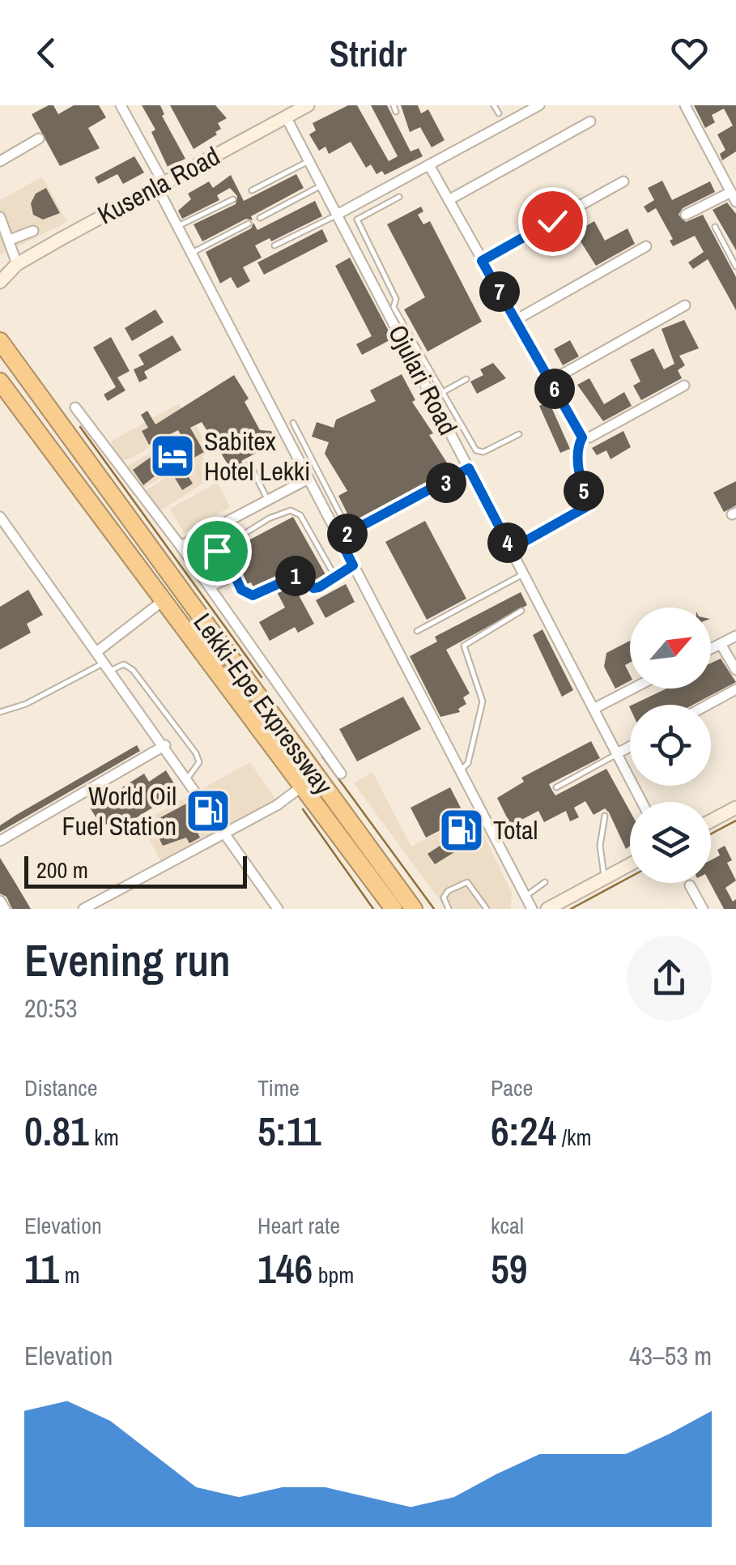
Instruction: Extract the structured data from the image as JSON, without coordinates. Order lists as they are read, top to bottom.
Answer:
{
  "streets": {
    "highway": ["Lekki-Epe Expressway"],
    "main road": ["Kusenla Road"],
    "street": ["Ojulari Road"]
  },
  "crossings": [
    ["Kusenla Road", "Ojulari Road"]
  ],
  "places": {
    "hotel": ["Sabitex Hotel Lekki"],
    "fuel station": ["World Oil Fuel Station", "Total"]
  },
  "scale_bar": "200 m",
  "north": "top right",
  "page": {
    "header": "Stridr",
    "pins": [
      "7",
      "6",
      "3",
      "5",
      "2",
      "4",
      "1"
    ],
    "scale": "200 m",
    "heading": ["Evening run", "20:53"],
    "stats": [
      ["Distance", "0.81 km"],
      ["Time", "5:11"],
      ["Pace", "6:24 /km"],
      ["Elevation", "11 m"],
      ["Heart rate", "146 bpm"],
      ["kcal", "59"]
    ],
    "chart": ["Elevation", "43–53 m"]
  }
}
